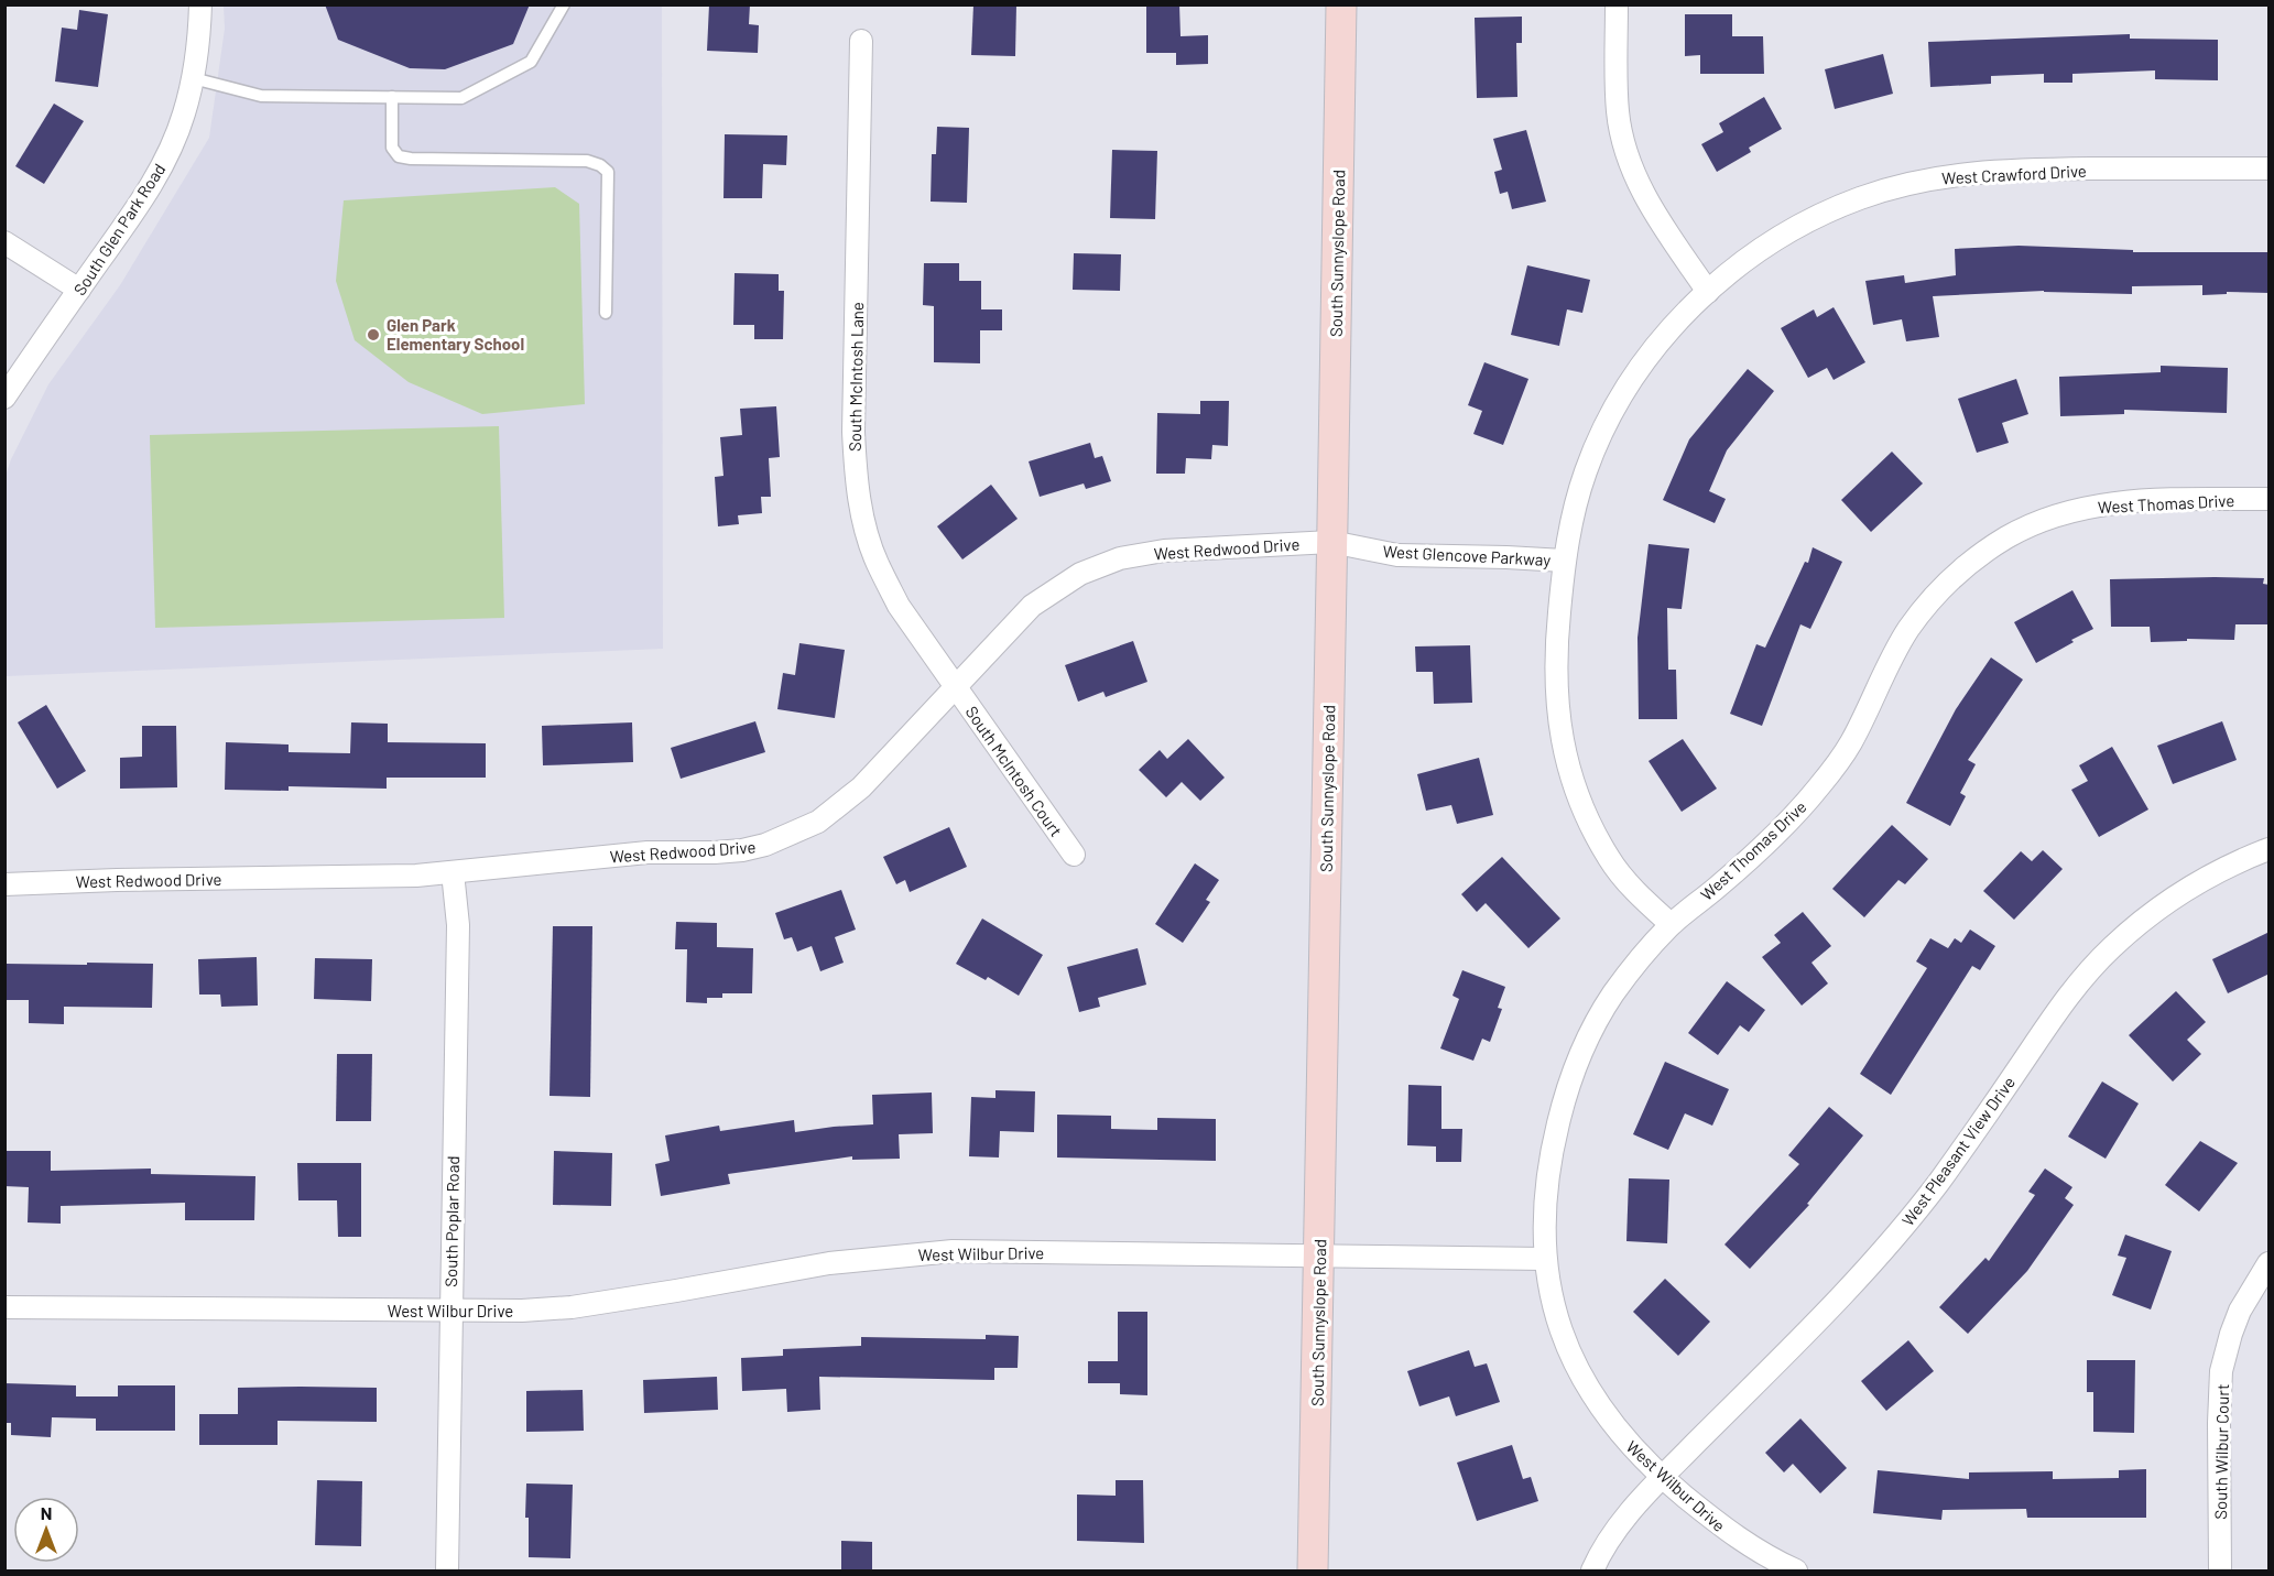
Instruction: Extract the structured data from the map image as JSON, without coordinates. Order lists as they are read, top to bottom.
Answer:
{
  "streets": {
    "street": [
      "West Crawford Drive",
      "South Glen Park Road",
      "South Sunnyslope Road",
      "South McIntosh Lane",
      "West Thomas Drive",
      "West Redwood Drive",
      "West Glencove Parkway",
      "South McIntosh Court",
      "West Pleasant View Drive",
      "South Poplar Road",
      "West Wilbur Drive",
      "South Wilbur Court"
    ]
  },
  "crossings": [
    ["West Crawford Drive", "West Thomas Drive"],
    ["West Crawford Drive", "West Glencove Parkway"],
    ["South Sunnyslope Road", "West Redwood Drive"],
    ["South Sunnyslope Road", "West Glencove Parkway"],
    ["South Sunnyslope Road", "West Wilbur Drive"],
    ["South McIntosh Lane", "West Redwood Drive"],
    ["South McIntosh Lane", "South McIntosh Court"],
    ["West Thomas Drive", "West Wilbur Drive"],
    ["West Redwood Drive", "West Glencove Parkway"],
    ["West Redwood Drive", "South McIntosh Court"],
    ["West Redwood Drive", "South Poplar Road"],
    ["West Pleasant View Drive", "West Wilbur Drive"],
    ["South Poplar Road", "West Wilbur Drive"]
  ],
  "places": ["Glen Park Elementary School"],
  "north": "top"
}
